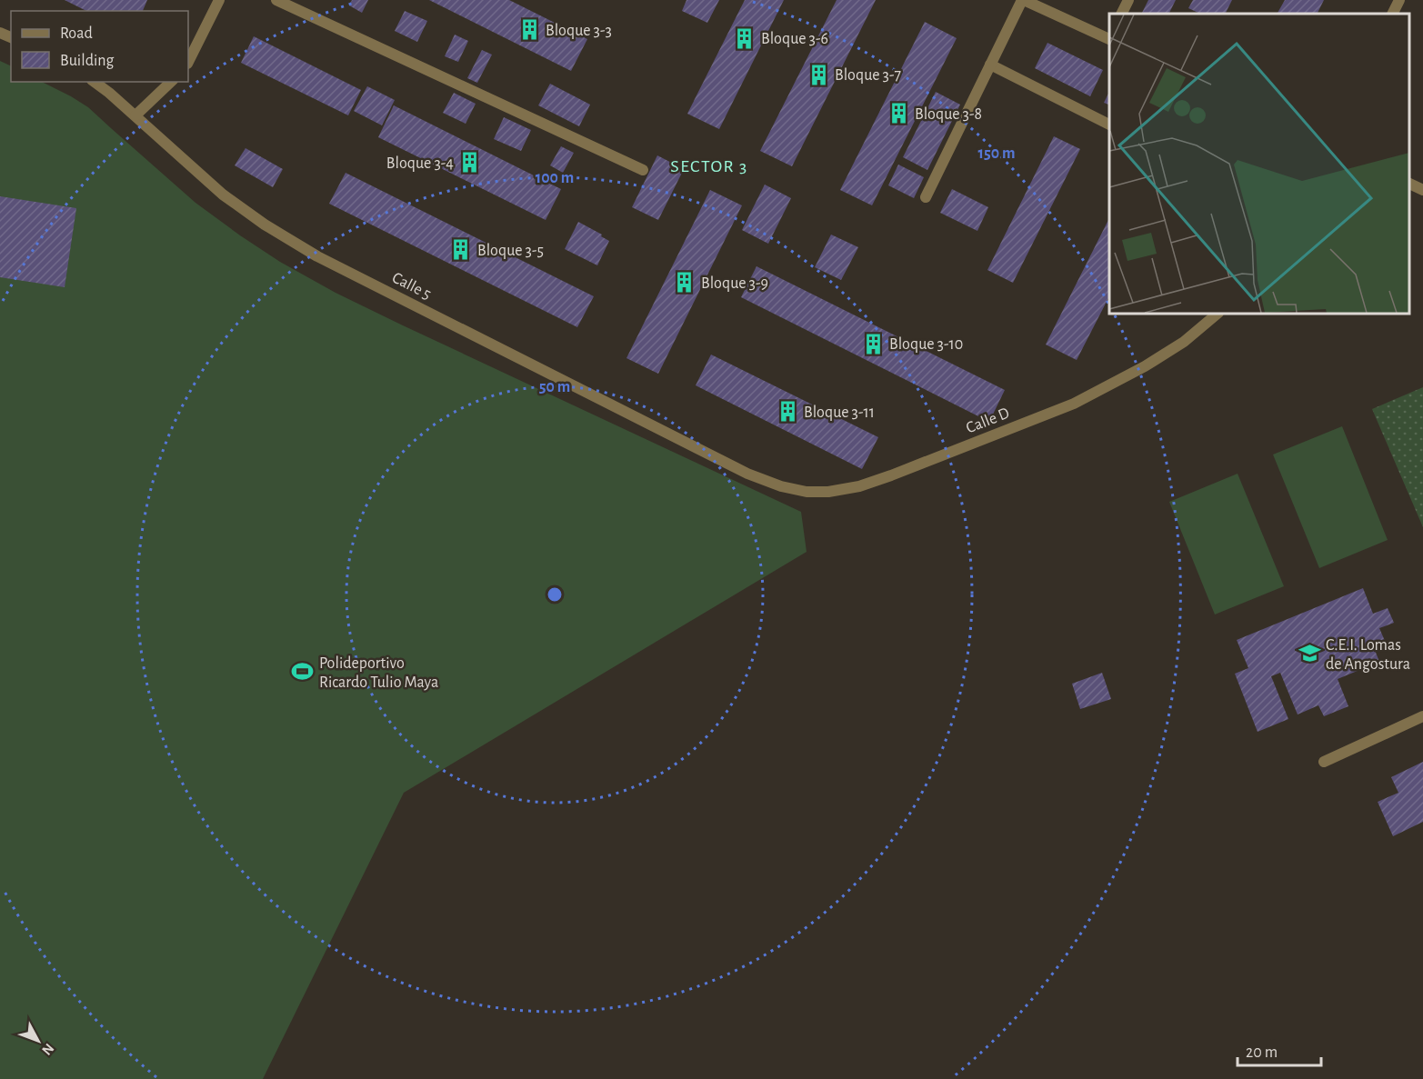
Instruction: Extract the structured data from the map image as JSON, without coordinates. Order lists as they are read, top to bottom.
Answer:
{
  "streets": {
    "street": ["Calle 5", "Calle D"]
  },
  "crossings": [
    ["Calle 5", "Calle D"]
  ],
  "districts": ["SECTOR 3"],
  "places": {
    "building": [
      "Bloque 3-3",
      "Bloque 3-6",
      "Bloque 3-7",
      "Bloque 3-8",
      "Bloque 3-4",
      "Bloque 3-5",
      "Bloque 3-9",
      "Bloque 3-10",
      "Bloque 3-11"
    ],
    "school or university": ["C.E.I. Lomas de Angostura"],
    "sports": ["Polideportivo Ricardo Tulio Maya"]
  },
  "legend": ["Road", "Building"],
  "scale_bar": "20 m",
  "north": "bottom right",
  "rings": ["150 m", "100 m", "50 m"]
}
